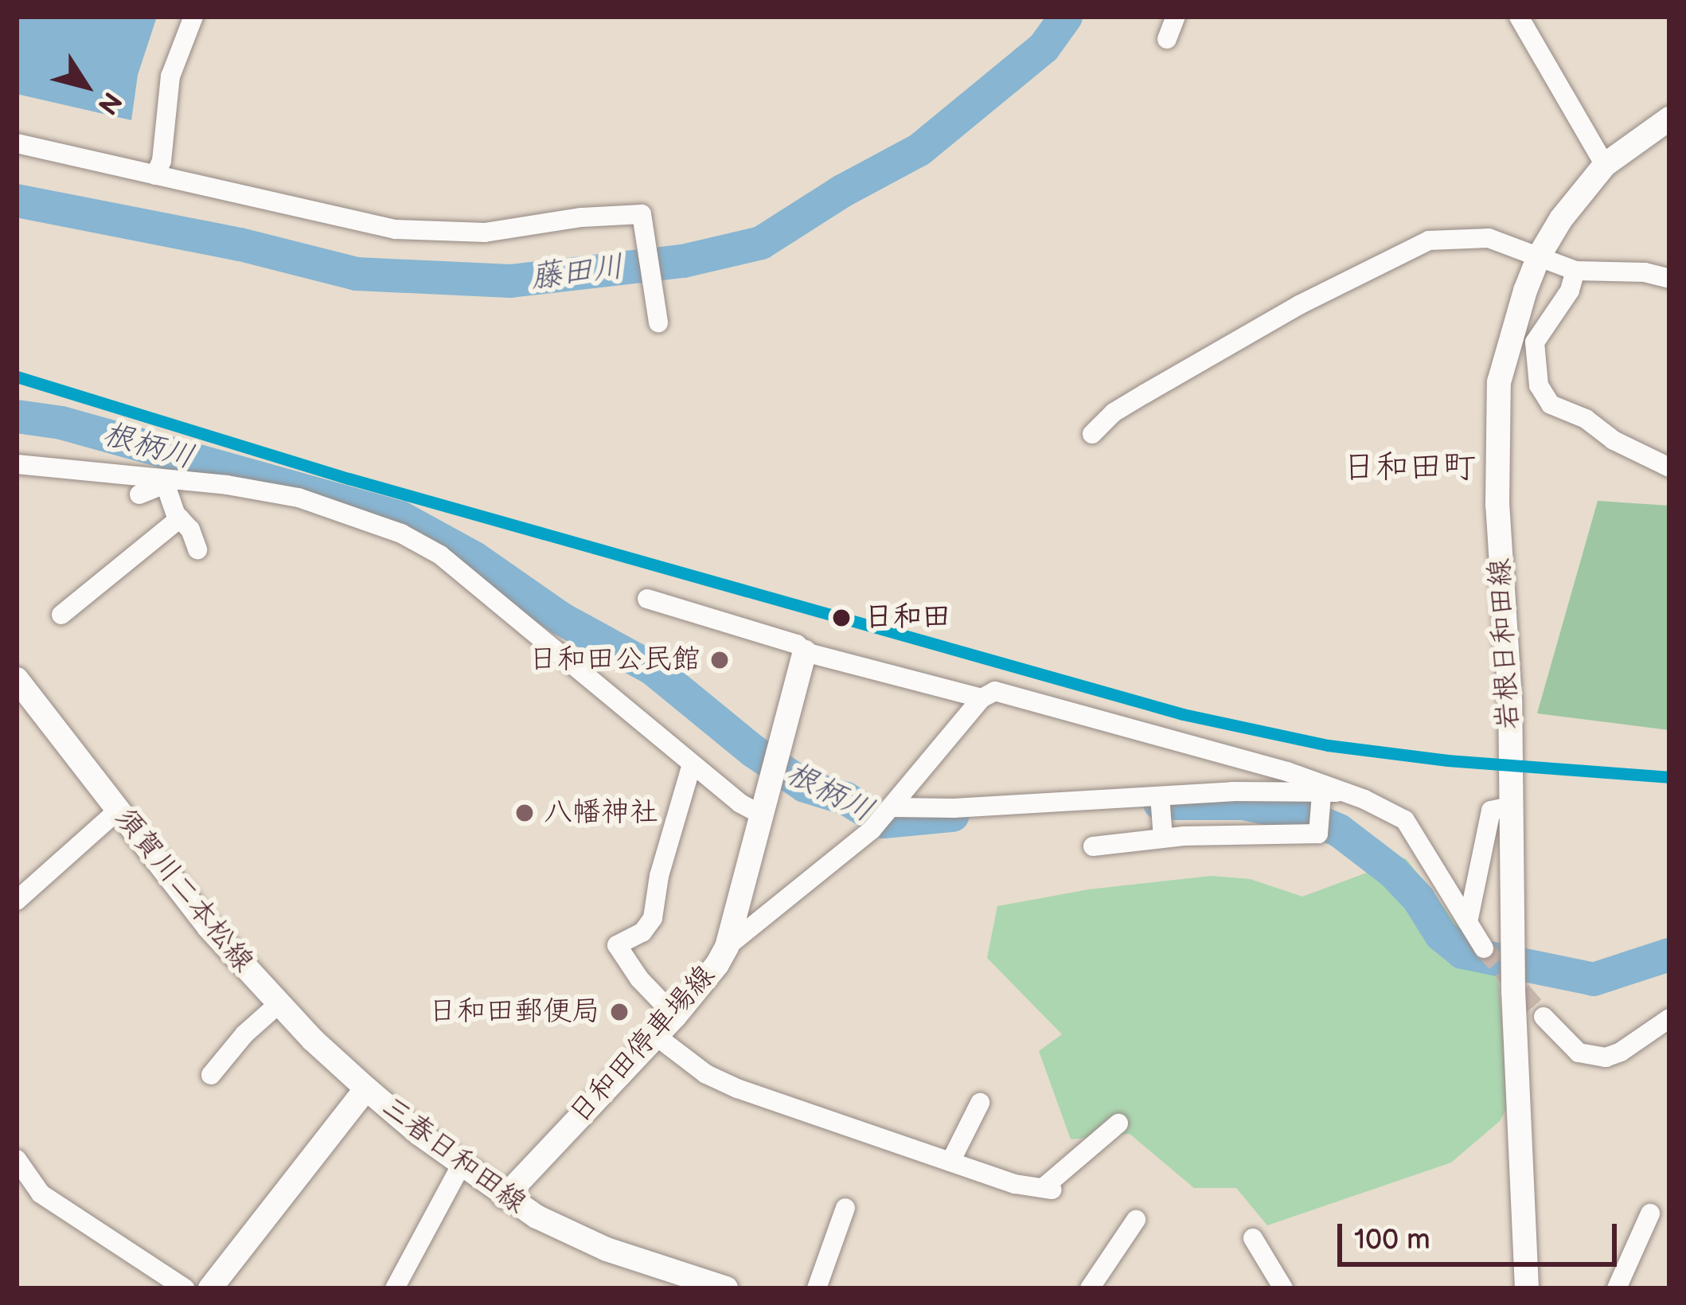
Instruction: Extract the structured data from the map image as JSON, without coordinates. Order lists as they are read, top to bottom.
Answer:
{
  "streets": {
    "main road": [
      "岩根日和田線",
      "須賀川二本松線",
      "日和田停車場線",
      "三春日和田線"
    ]
  },
  "crossings": [
    ["須賀川二本松線", "三春日和田線"],
    ["日和田停車場線", "三春日和田線"]
  ],
  "districts": ["日和田町"],
  "water": ["藤田川", "根柄川"],
  "places": [
    "日和田",
    "日和田公民館",
    "八幡神社",
    "日和田郵便局"
  ],
  "scale_bar": "100 m",
  "north": "bottom right"
}
